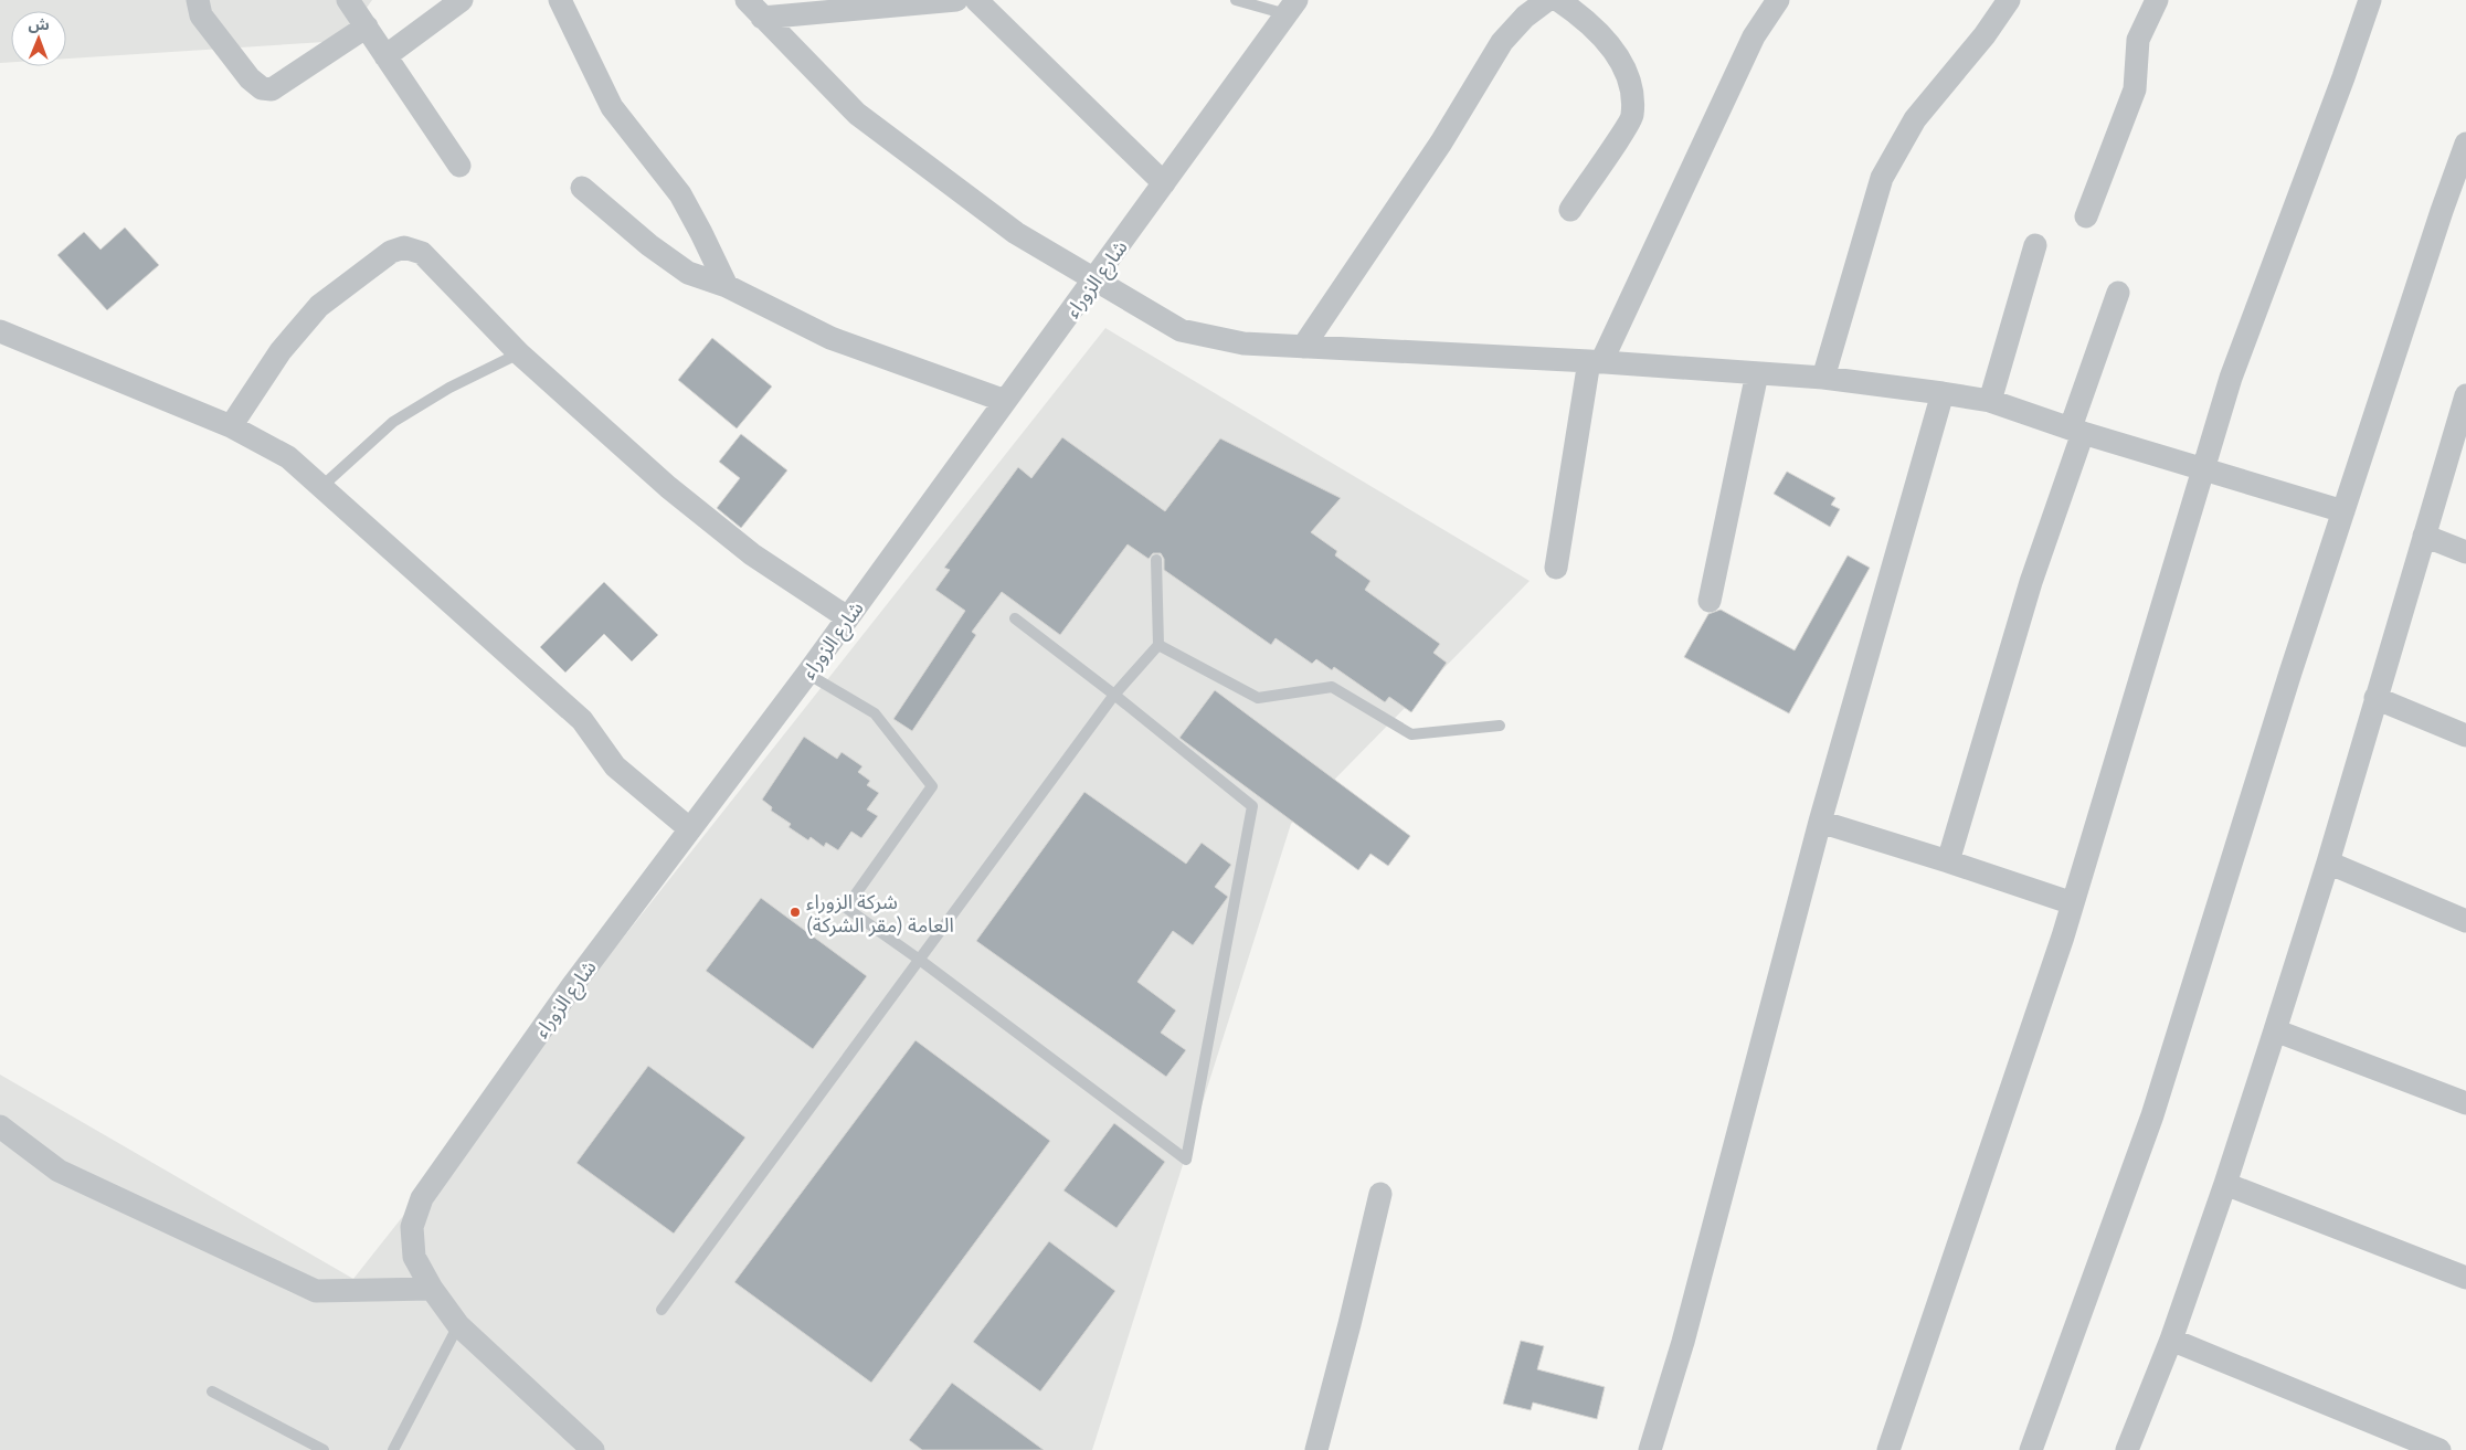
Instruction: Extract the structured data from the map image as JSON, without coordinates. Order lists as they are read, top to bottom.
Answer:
{
  "streets": {
    "street": ["شارع الزوراء"]
  },
  "places": ["شركة الزوراء العامة (مقر الشركة)"],
  "north": "top"
}
